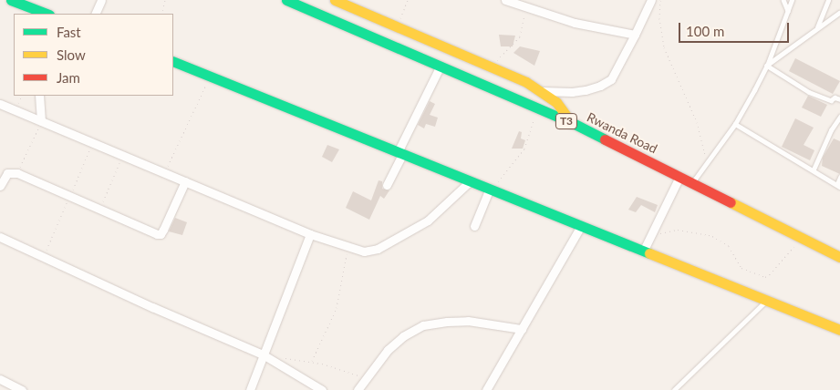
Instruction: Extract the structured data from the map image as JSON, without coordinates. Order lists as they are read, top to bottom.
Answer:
{
  "streets": {
    "main road": ["T3", "Rwanda Road"]
  },
  "legend": ["Fast", "Slow", "Jam"],
  "scale_bar": "100 m"
}
